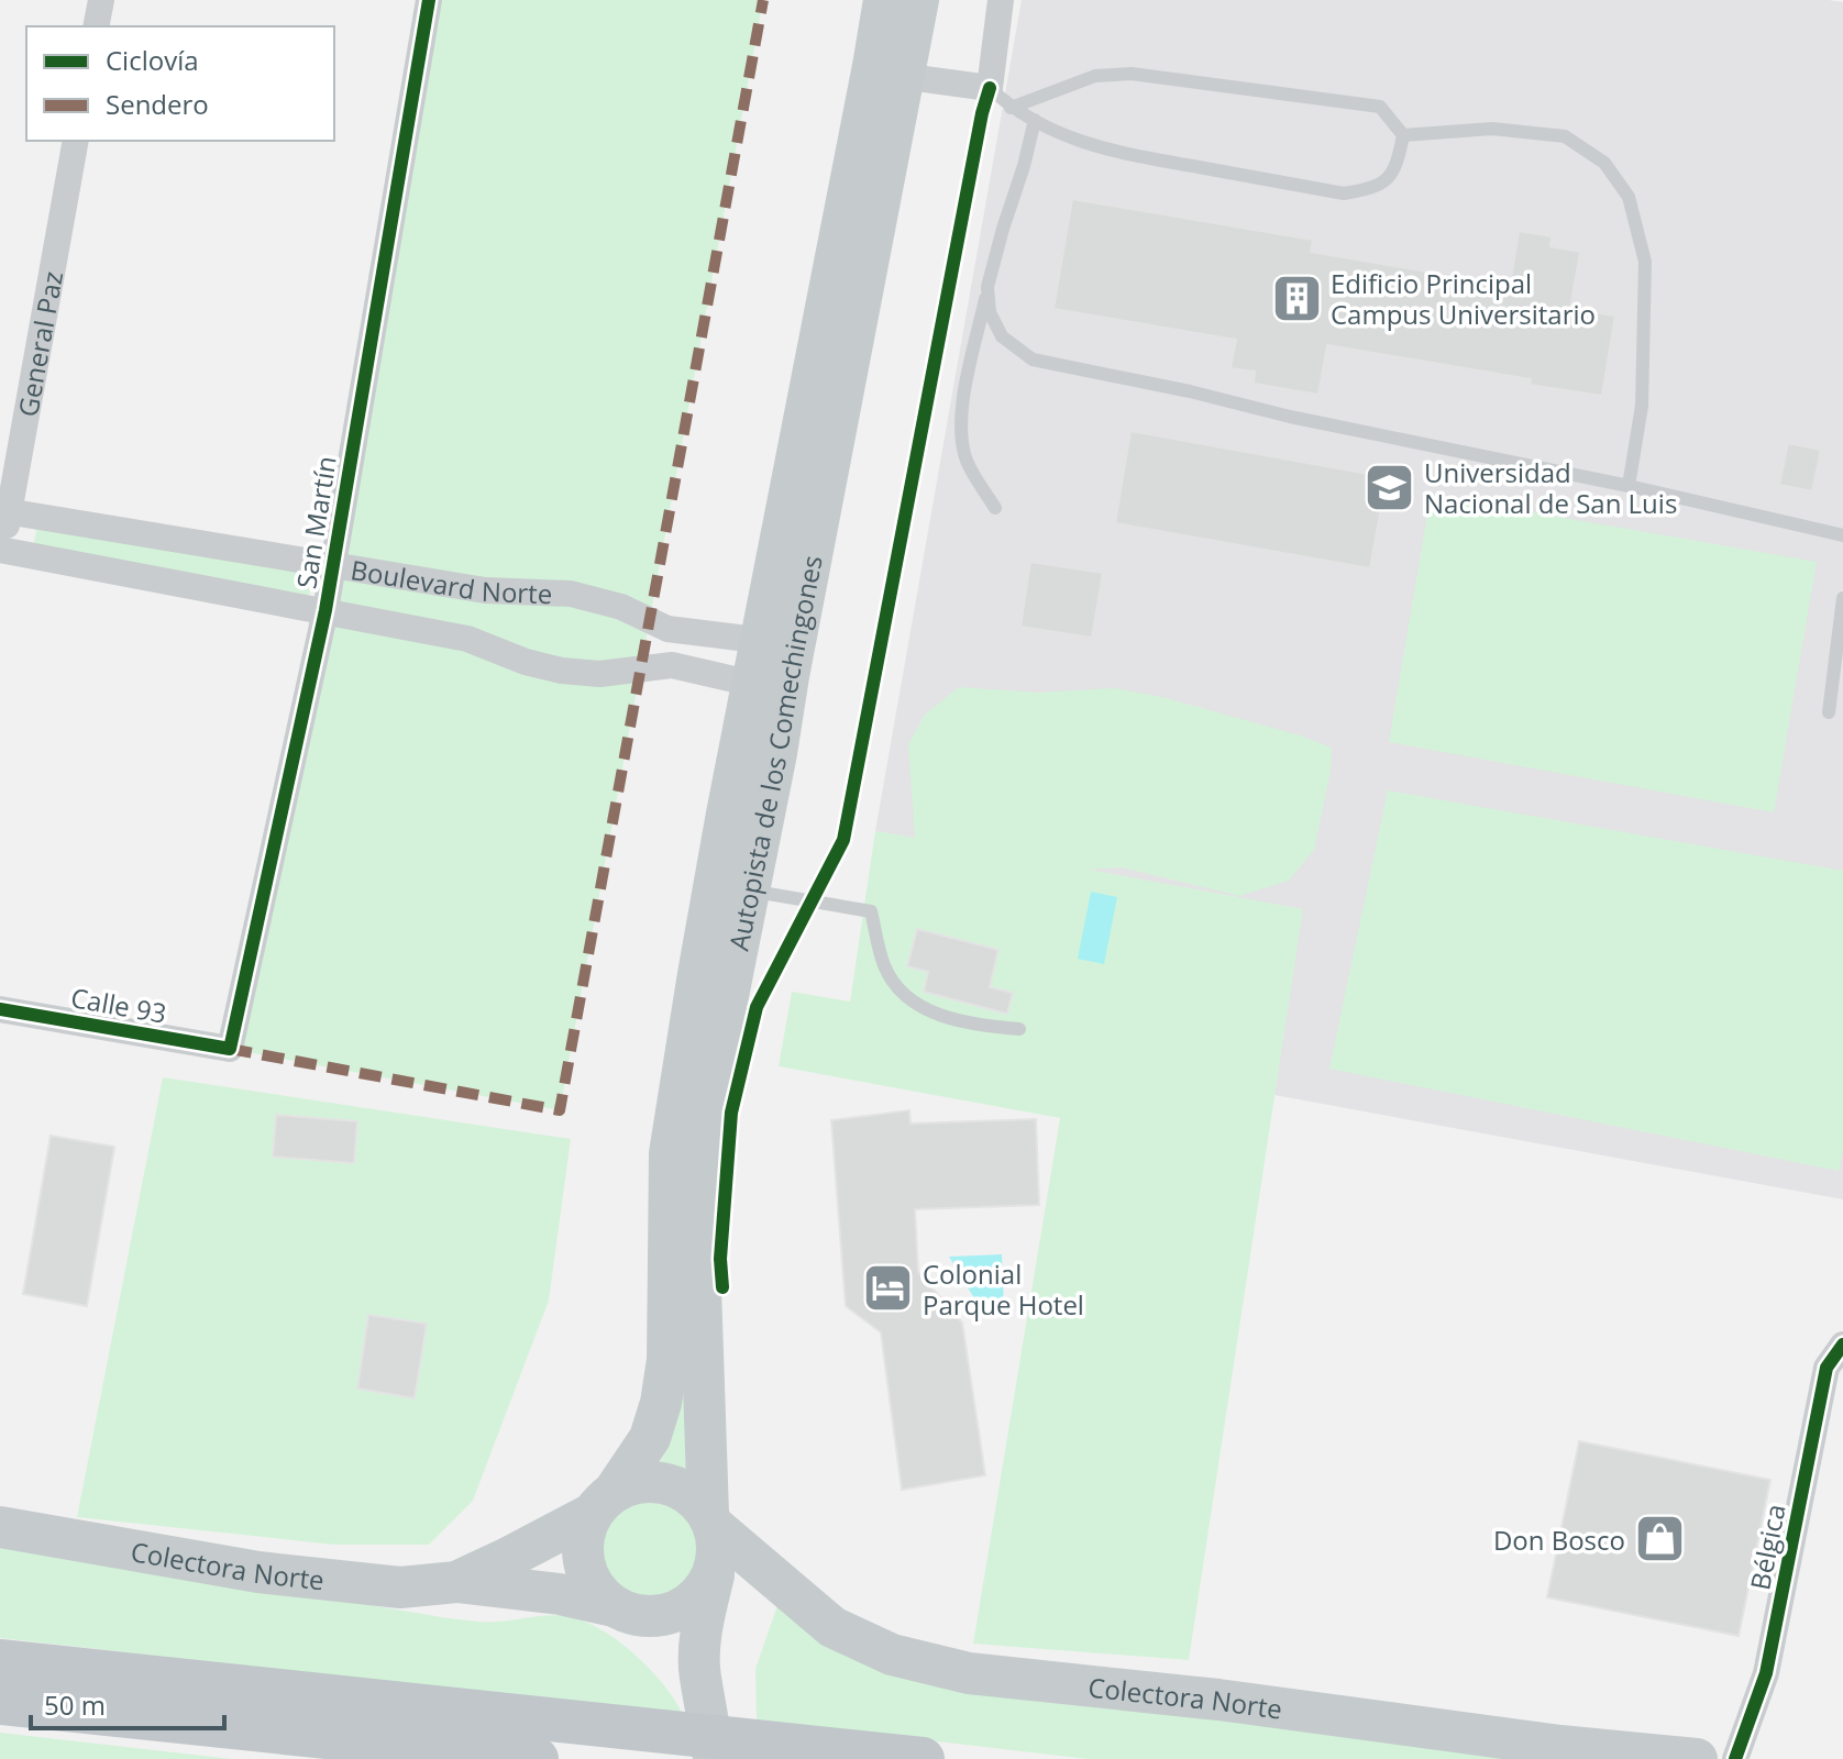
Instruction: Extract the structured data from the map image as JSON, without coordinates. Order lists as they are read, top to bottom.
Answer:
{
  "streets": {
    "main road": ["Autopista de los Comechingones", "Colectora Norte"],
    "street": [
      "General Paz",
      "San Martín",
      "Boulevard Norte",
      "Calle 93",
      "Bélgica"
    ]
  },
  "crossings": [
    ["General Paz", "Boulevard Norte"],
    ["San Martín", "Boulevard Norte"],
    ["San Martín", "Calle 93"],
    ["Boulevard Norte", "Autopista de los Comechingones"],
    ["Autopista de los Comechingones", "Colectora Norte"]
  ],
  "places": {
    "building": ["Edificio Principal Campus Universitario"],
    "school or university": ["Universidad Nacional de San Luis"],
    "hotel": ["Colonial Parque Hotel"],
    "shop": ["Don Bosco"]
  },
  "legend": ["Ciclovía", "Sendero"],
  "scale_bar": "50 m"
}
